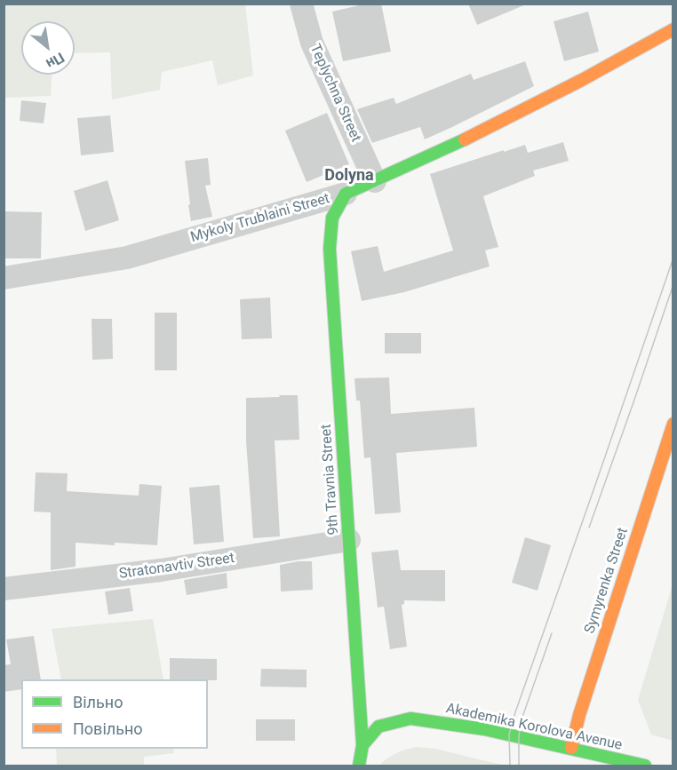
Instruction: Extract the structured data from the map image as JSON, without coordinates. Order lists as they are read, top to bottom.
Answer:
{
  "streets": {
    "street": [
      "Teplychna Street",
      "Mykoly Trublaini Street",
      "9th Travnia Street",
      "Stratonavtiv Street",
      "Symyrenka Street",
      "Akademika Korolova Avenue"
    ]
  },
  "crossings": [
    ["Teplychna Street", "Mykoly Trublaini Street"],
    ["Mykoly Trublaini Street", "9th Travnia Street"],
    ["9th Travnia Street", "Stratonavtiv Street"],
    ["9th Travnia Street", "Akademika Korolova Avenue"],
    ["Symyrenka Street", "Akademika Korolova Avenue"]
  ],
  "districts": ["Dolyna"],
  "legend": ["Вільно", "Повільно"],
  "north": "bottom right"
}
